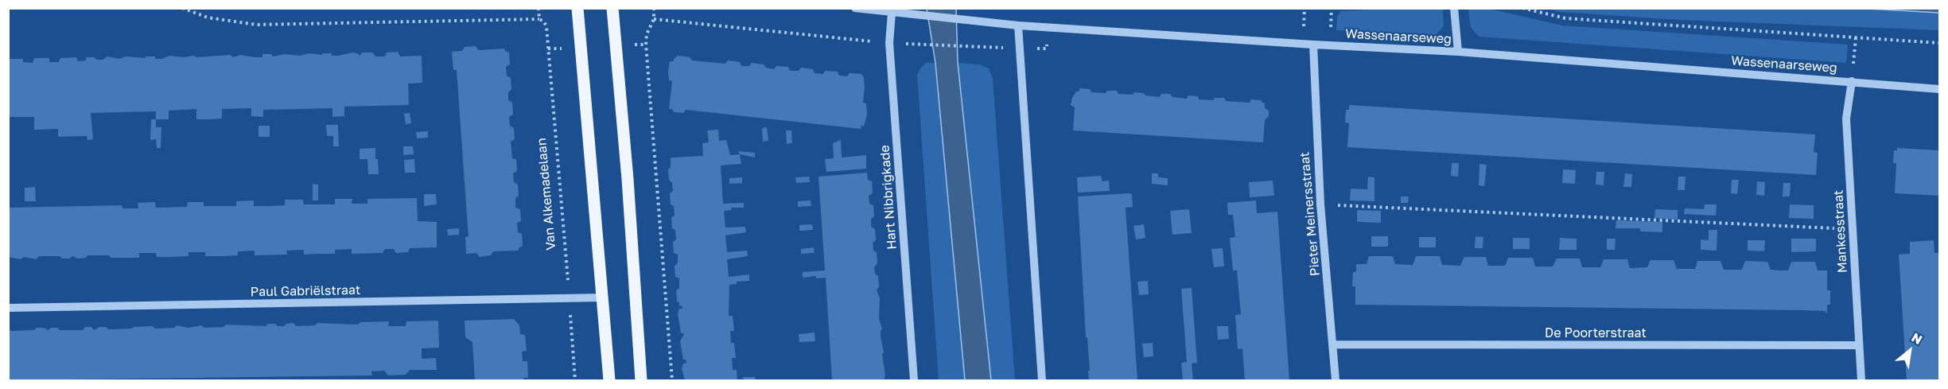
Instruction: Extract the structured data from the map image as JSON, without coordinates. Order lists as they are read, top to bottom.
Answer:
{
  "streets": {
    "street": [
      "Wassenaarseweg",
      "Hart Nibbrigkade",
      "Pieter Meinersstraat",
      "Mankesstraat",
      "Paul Gabriëlstraat",
      "De Poorterstraat"
    ],
    "path": ["Van Alkemadelaan"]
  },
  "crossings": [
    ["Wassenaarseweg", "Hart Nibbrigkade"],
    ["Wassenaarseweg", "Pieter Meinersstraat"],
    ["Wassenaarseweg", "Mankesstraat"],
    ["Van Alkemadelaan", "Paul Gabriëlstraat"],
    ["Pieter Meinersstraat", "De Poorterstraat"],
    ["Mankesstraat", "De Poorterstraat"]
  ],
  "north": "top right"
}
